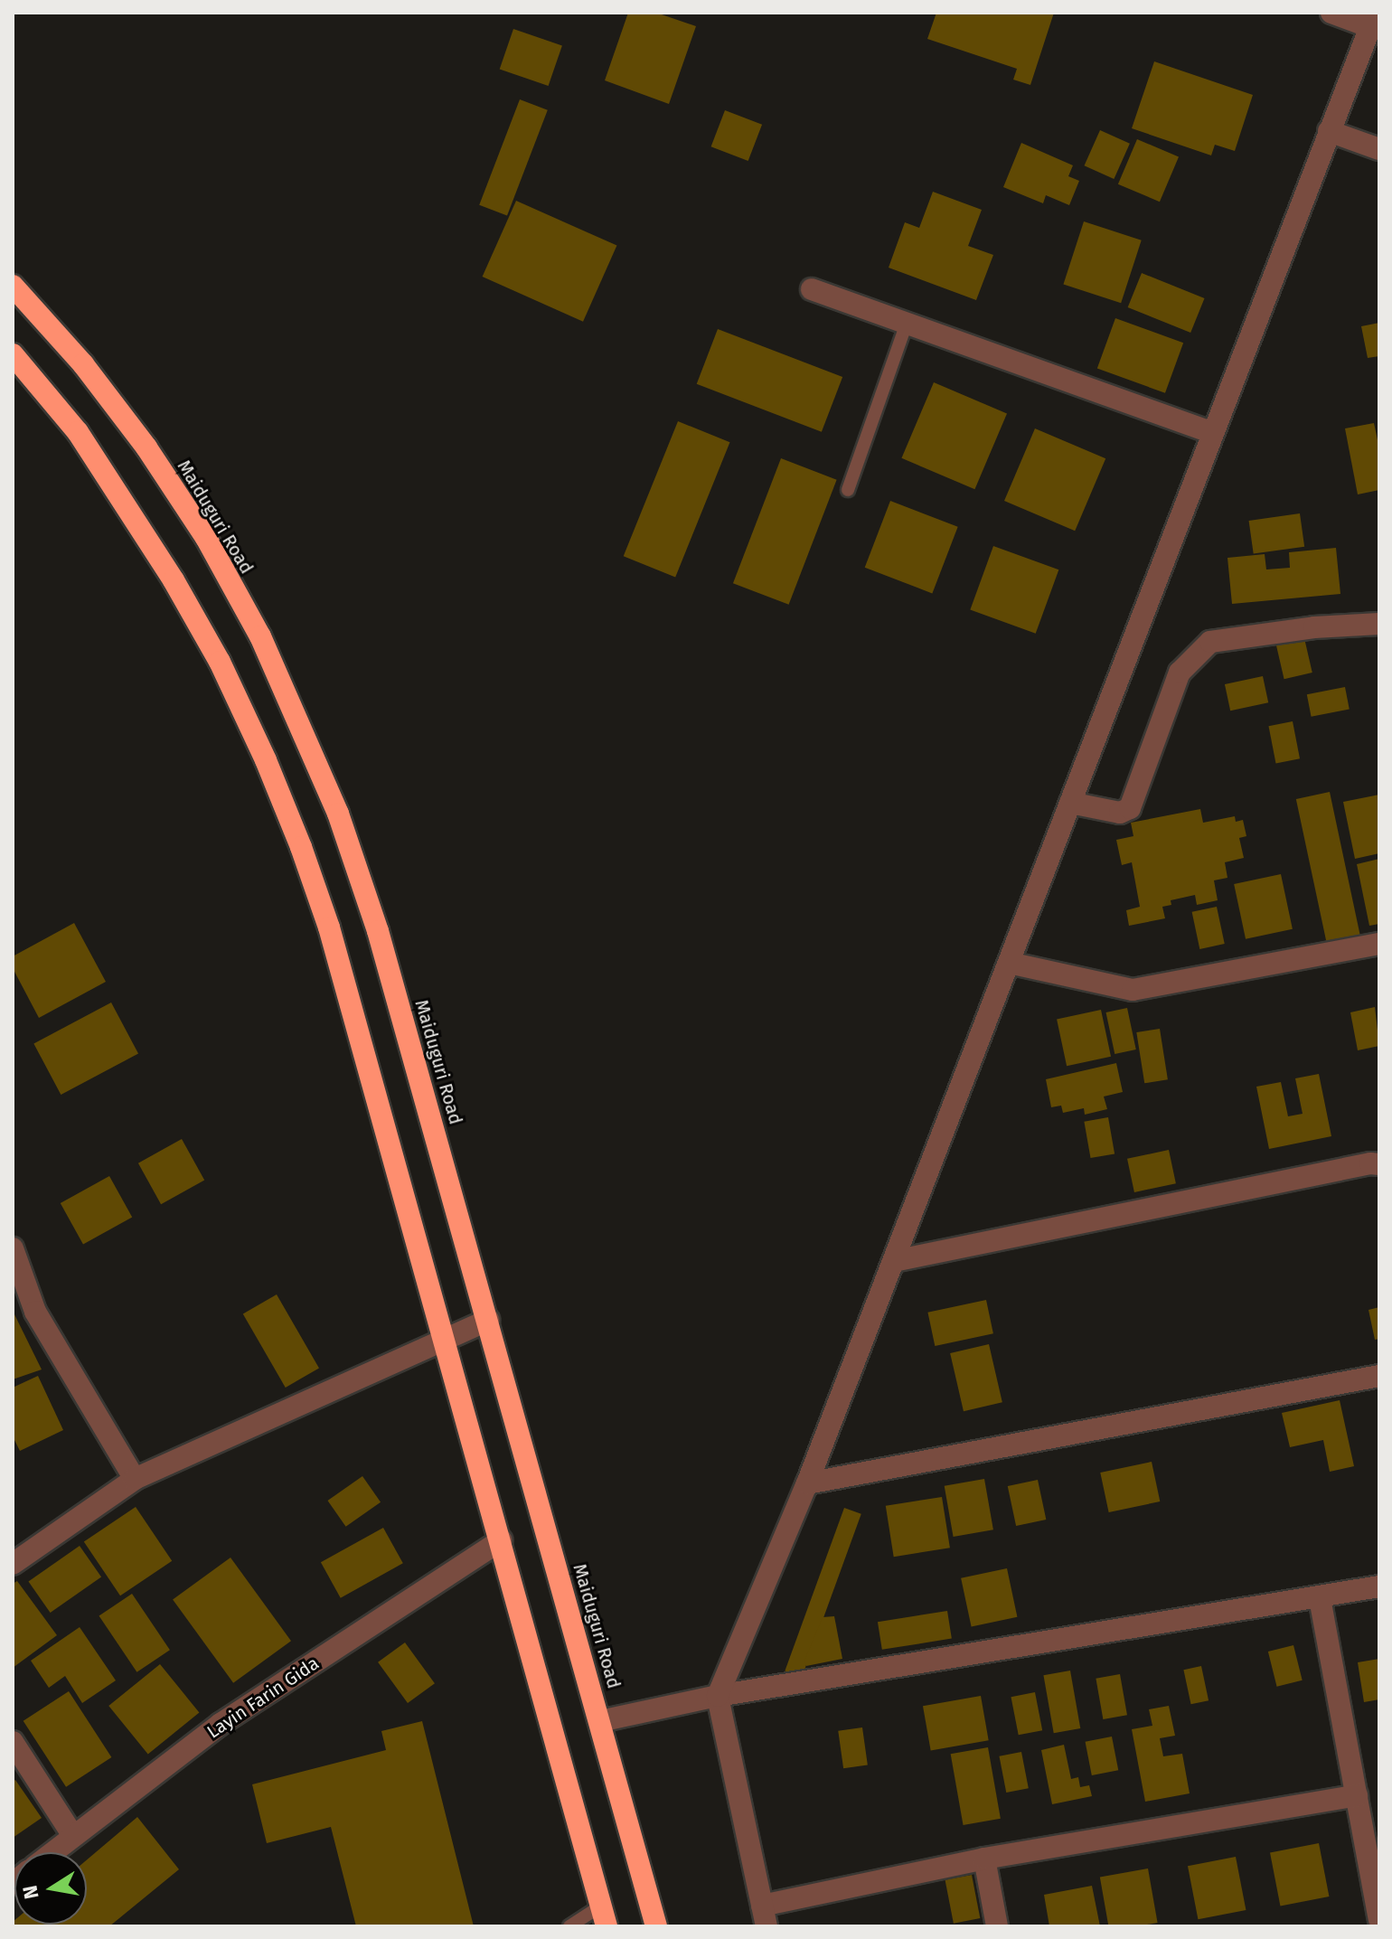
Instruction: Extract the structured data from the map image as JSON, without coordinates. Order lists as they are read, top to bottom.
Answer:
{
  "streets": {
    "highway": ["Maiduguri Road"],
    "street": ["Layin Farin Gida"]
  },
  "north": "left"
}
